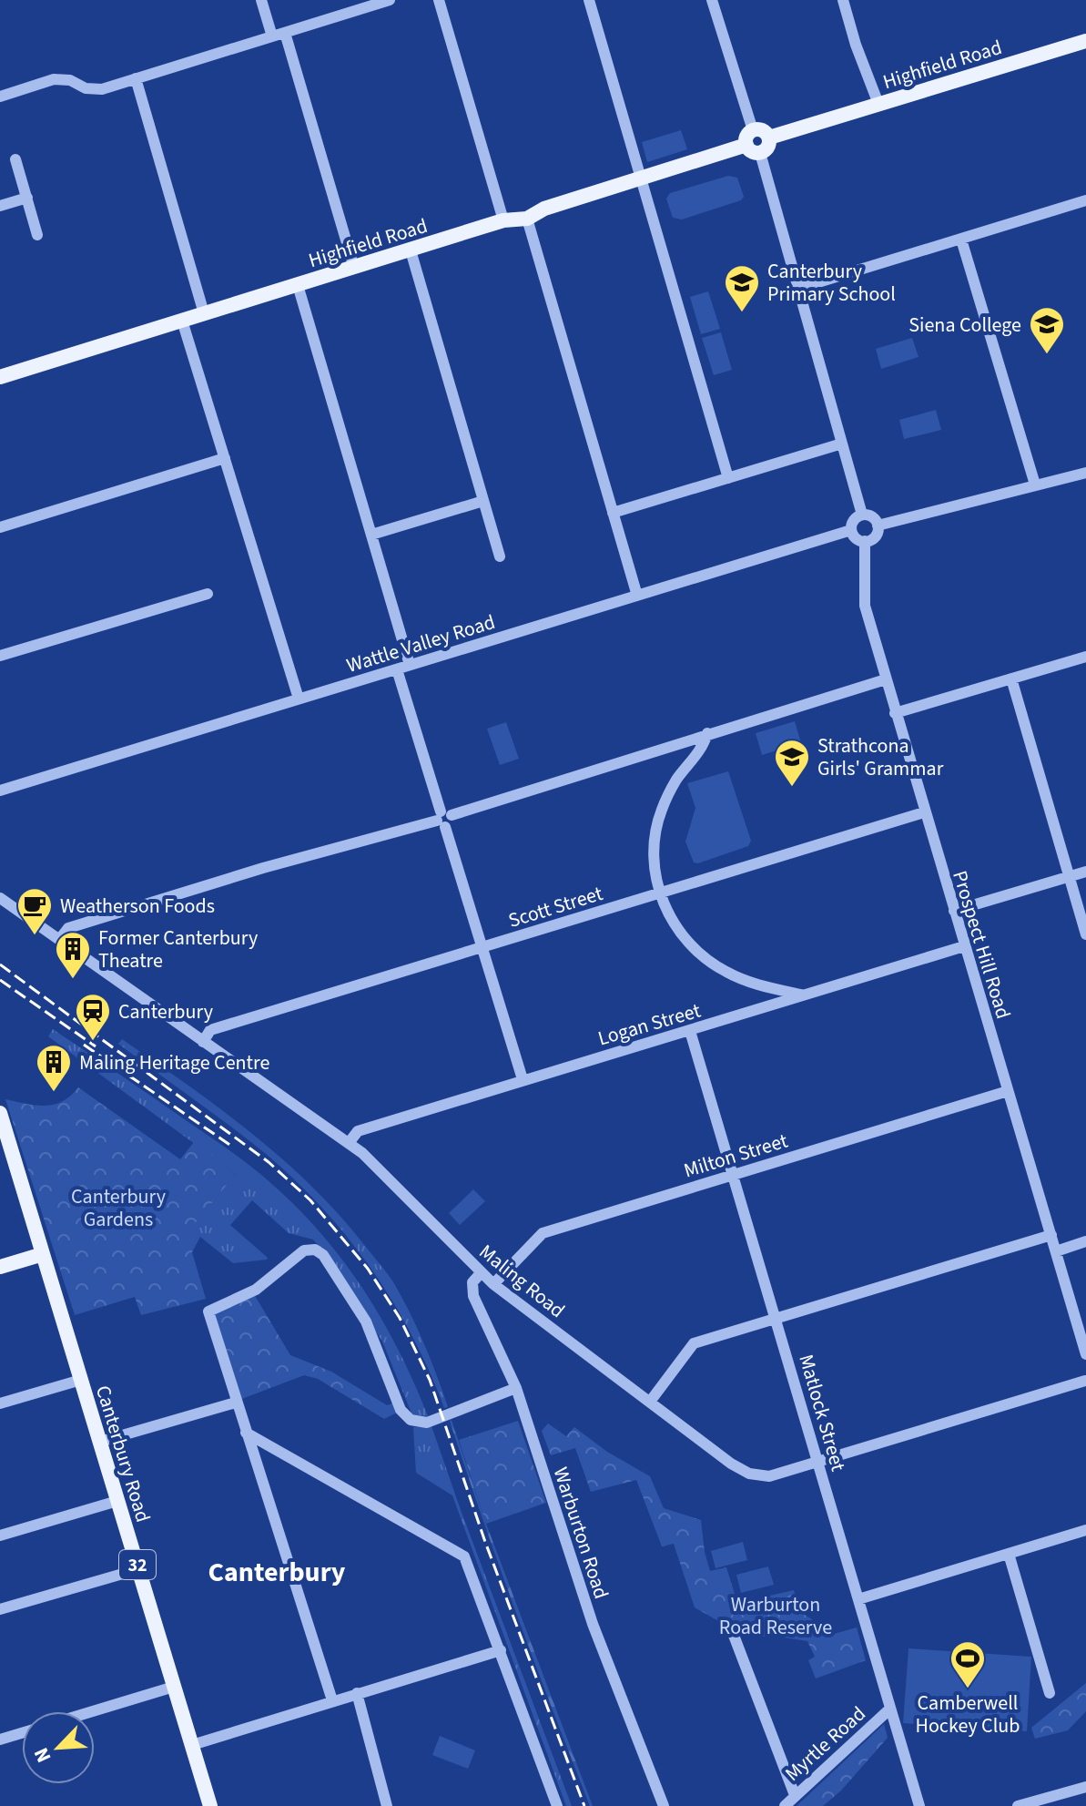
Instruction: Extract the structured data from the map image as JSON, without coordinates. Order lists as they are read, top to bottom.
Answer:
{
  "streets": {
    "main road": ["Highfield Road", "Canterbury Road", "32"],
    "street": [
      "Wattle Valley Road",
      "Scott Street",
      "Prospect Hill Road",
      "Logan Street",
      "Milton Street",
      "Maling Road",
      "Matlock Street",
      "Warburton Road",
      "Myrtle Road"
    ]
  },
  "crossings": [
    ["Wattle Valley Road", "Prospect Hill Road"],
    ["Scott Street", "Prospect Hill Road"],
    ["Scott Street", "Maling Road"],
    ["Prospect Hill Road", "Logan Street"],
    ["Prospect Hill Road", "Milton Street"],
    ["Logan Street", "Maling Road"],
    ["Logan Street", "Matlock Street"],
    ["Milton Street", "Maling Road"],
    ["Milton Street", "Matlock Street"],
    ["Maling Road", "Matlock Street"],
    ["Maling Road", "Warburton Road"],
    ["Matlock Street", "Myrtle Road"]
  ],
  "districts": ["Canterbury"],
  "parks": ["Canterbury Gardens", "Warburton Road Reserve"],
  "places": {
    "school or university": ["Canterbury Primary School", "Siena College", "Strathcona Girls' Grammar"],
    "cafe": ["Weatherson Foods"],
    "building": ["Former Canterbury Theatre", "Maling Heritage Centre"],
    "station": ["Canterbury"],
    "sports": ["Camberwell Hockey Club"]
  },
  "north": "bottom left"
}
